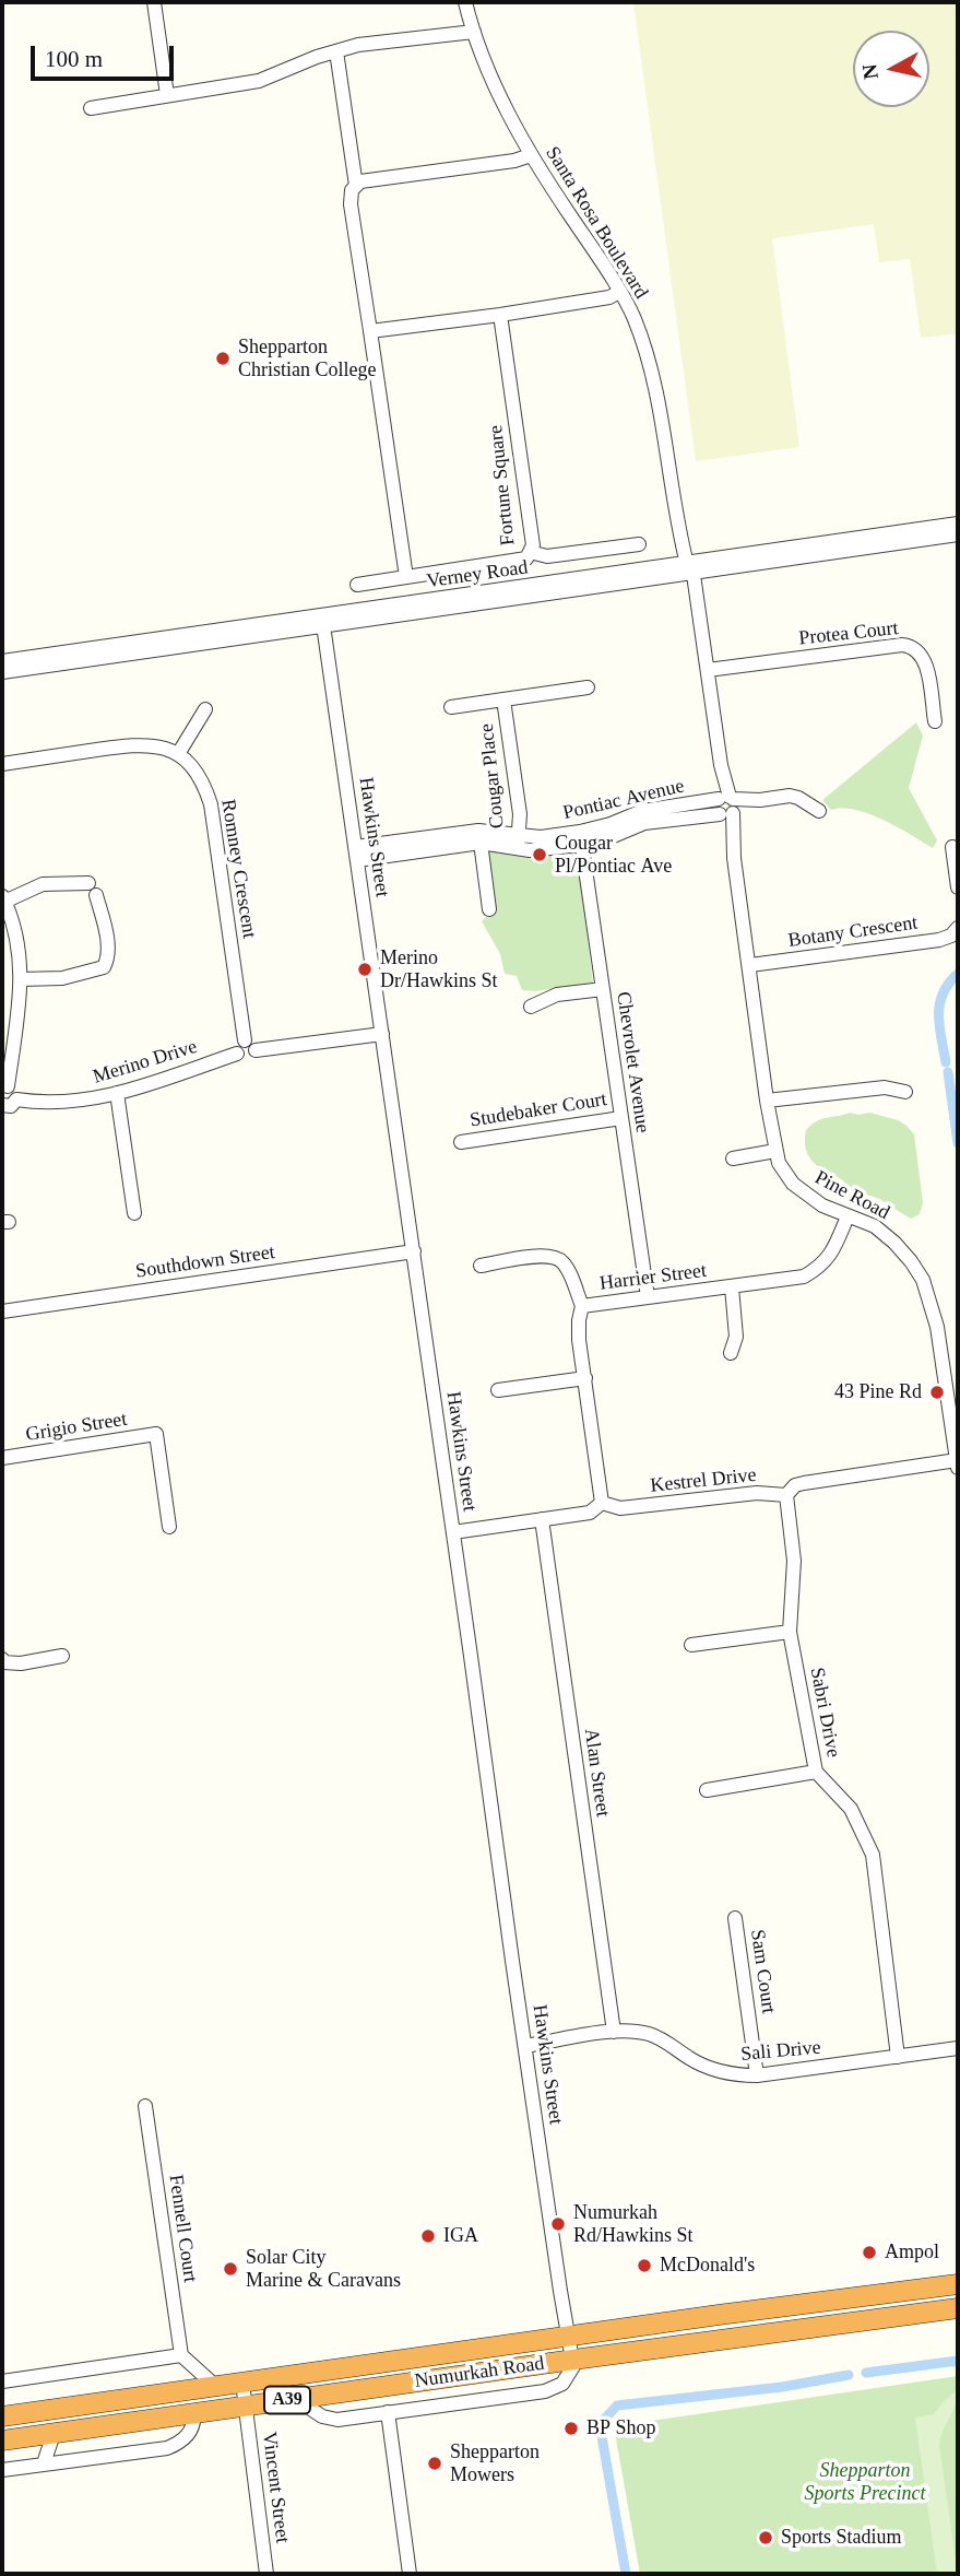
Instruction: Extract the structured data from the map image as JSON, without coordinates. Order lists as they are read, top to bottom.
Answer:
{
  "streets": {
    "highway": ["Numurkah Road", "A39"],
    "street": [
      "Santa Rosa Boulevard",
      "Fortune Square",
      "Verney Road",
      "Protea Court",
      "Cougar Place",
      "Pontiac Avenue",
      "Hawkins Street",
      "Romney Crescent",
      "Botany Crescent",
      "Merino Drive",
      "Chevrolet Avenue",
      "Studebaker Court",
      "Pine Road",
      "Southdown Street",
      "Harrier Street",
      "Grigio Street",
      "Kestrel Drive",
      "Sabri Drive",
      "Alan Street",
      "Sam Court",
      "Sali Drive",
      "Fennell Court",
      "Vincent Street"
    ]
  },
  "crossings": [
    ["Santa Rosa Boulevard", "Verney Road"],
    ["Santa Rosa Boulevard", "Pine Road"],
    ["Verney Road", "Hawkins Street"],
    ["Verney Road", "Pine Road"],
    ["Protea Court", "Pine Road"],
    ["Cougar Place", "Pontiac Avenue"],
    ["Pontiac Avenue", "Hawkins Street"],
    ["Pontiac Avenue", "Chevrolet Avenue"],
    ["Pontiac Avenue", "Pine Road"],
    ["Hawkins Street", "Merino Drive"],
    ["Hawkins Street", "Southdown Street"],
    ["Hawkins Street", "Kestrel Drive"],
    ["Hawkins Street", "Sali Drive"],
    ["Hawkins Street", "Numurkah Road"],
    ["Romney Crescent", "Merino Drive"],
    ["Botany Crescent", "Pine Road"],
    ["Chevrolet Avenue", "Studebaker Court"],
    ["Chevrolet Avenue", "Harrier Street"],
    ["Pine Road", "Harrier Street"],
    ["Pine Road", "Kestrel Drive"],
    ["Harrier Street", "Kestrel Drive"],
    ["Kestrel Drive", "Sabri Drive"],
    ["Kestrel Drive", "Alan Street"],
    ["Sabri Drive", "Sali Drive"],
    ["Alan Street", "Sali Drive"],
    ["Sam Court", "Sali Drive"],
    ["Numurkah Road", "Vincent Street"]
  ],
  "parks": ["Shepparton Sports Precinct"],
  "places": [
    "Shepparton Christian College",
    "Cougar Pl/Pontiac Ave",
    "Merino Dr/Hawkins St",
    "43 Pine Rd",
    "Numurkah Rd/Hawkins St",
    "IGA",
    "Ampol",
    "McDonald's",
    "Solar City Marine & Caravans",
    "BP Shop",
    "Shepparton Mowers",
    "Sports Stadium"
  ],
  "scale_bar": "100 m",
  "north": "left"
}
